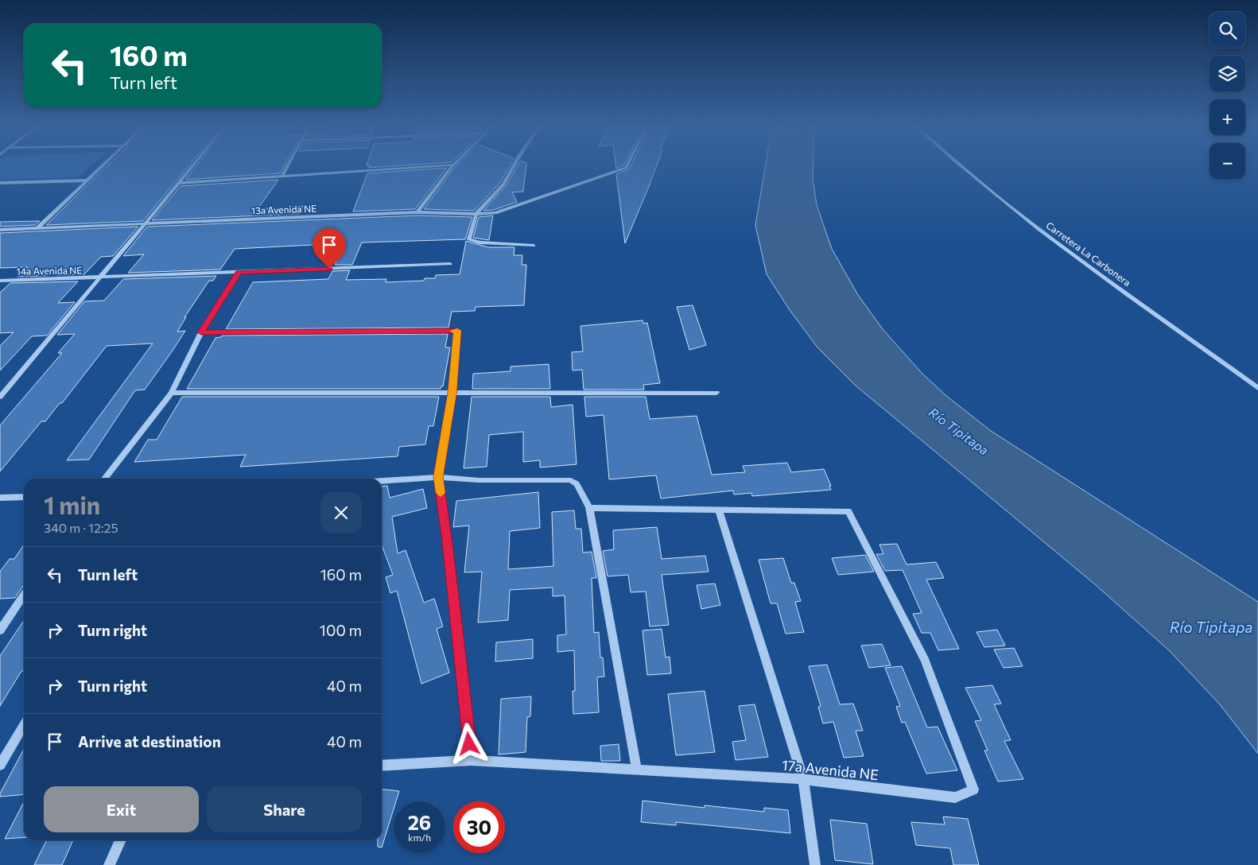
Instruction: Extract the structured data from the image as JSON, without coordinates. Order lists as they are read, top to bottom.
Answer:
{
  "streets": {
    "street": [
      "13a Avenida NE",
      "Carretera La Carbonera",
      "14a Avenida NE",
      "17a Avenida NE"
    ]
  },
  "water": ["Río Tipitapa"],
  "page": {
    "map_buttons": ["+", "−"],
    "turn": ["160 m", "Turn left"],
    "heading": ["1 min", "340 m · 12:25"],
    "list": [
      {
        "name": "Turn left",
        "value": "160 m"
      },
      {
        "name": "Turn right",
        "value": "100 m"
      },
      {
        "name": "Turn right",
        "value": "40 m"
      },
      {
        "name": "Arrive at destination",
        "value": "40 m"
      }
    ],
    "buttons": ["Exit", "Share"],
    "speed": "26 km/h",
    "limit": "30"
  }
}
